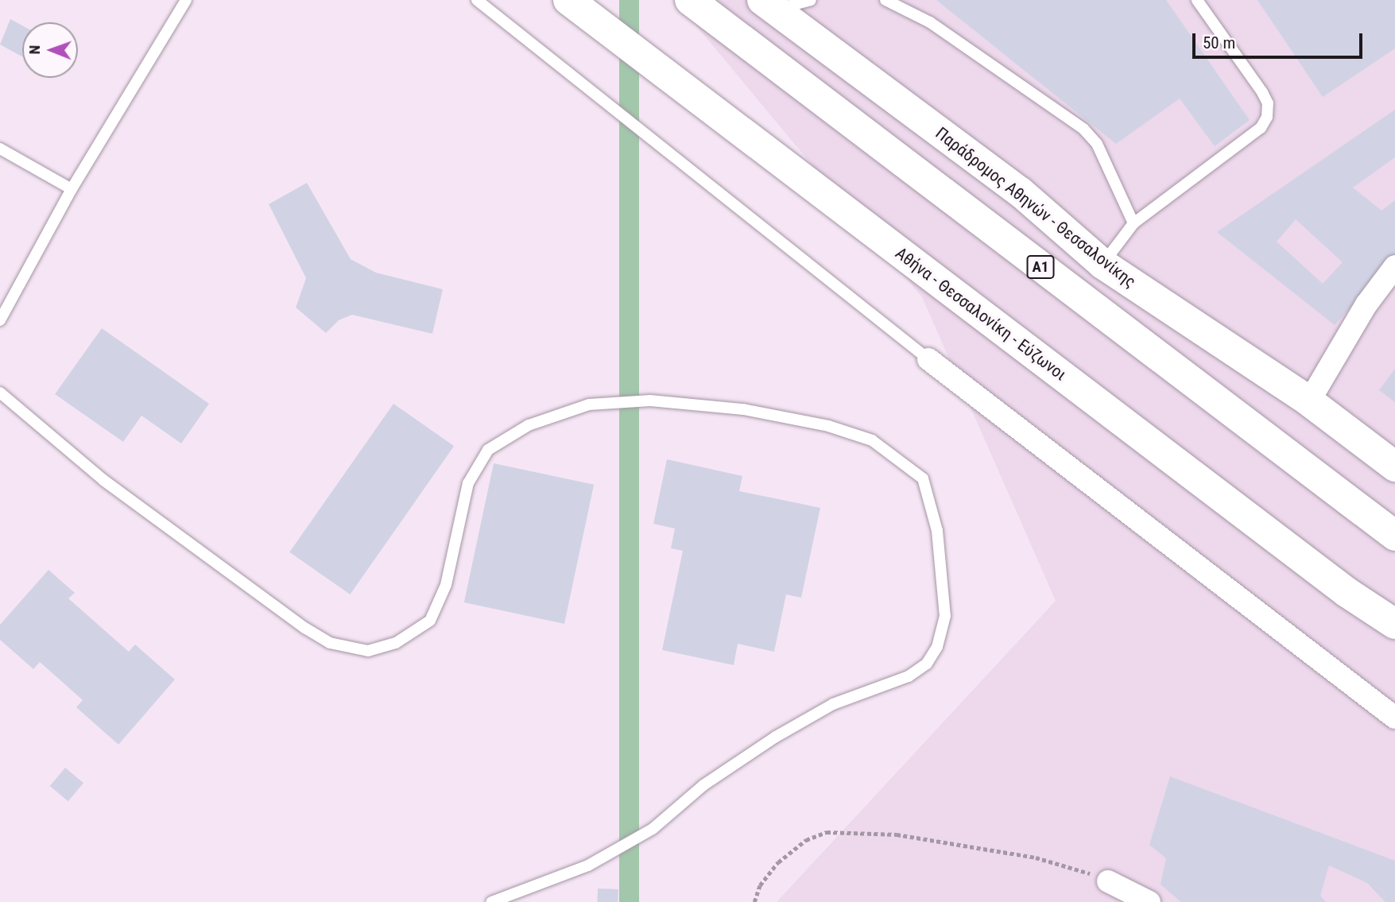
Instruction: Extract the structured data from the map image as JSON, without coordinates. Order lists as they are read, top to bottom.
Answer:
{
  "streets": {
    "main road": ["Παράδρομος Αθηνών - Θεσσαλονίκης", "Α1", "Αθήνα - Θεσσαλονίκη - Εύζωνοι"]
  },
  "scale_bar": "50 m",
  "north": "left"
}
